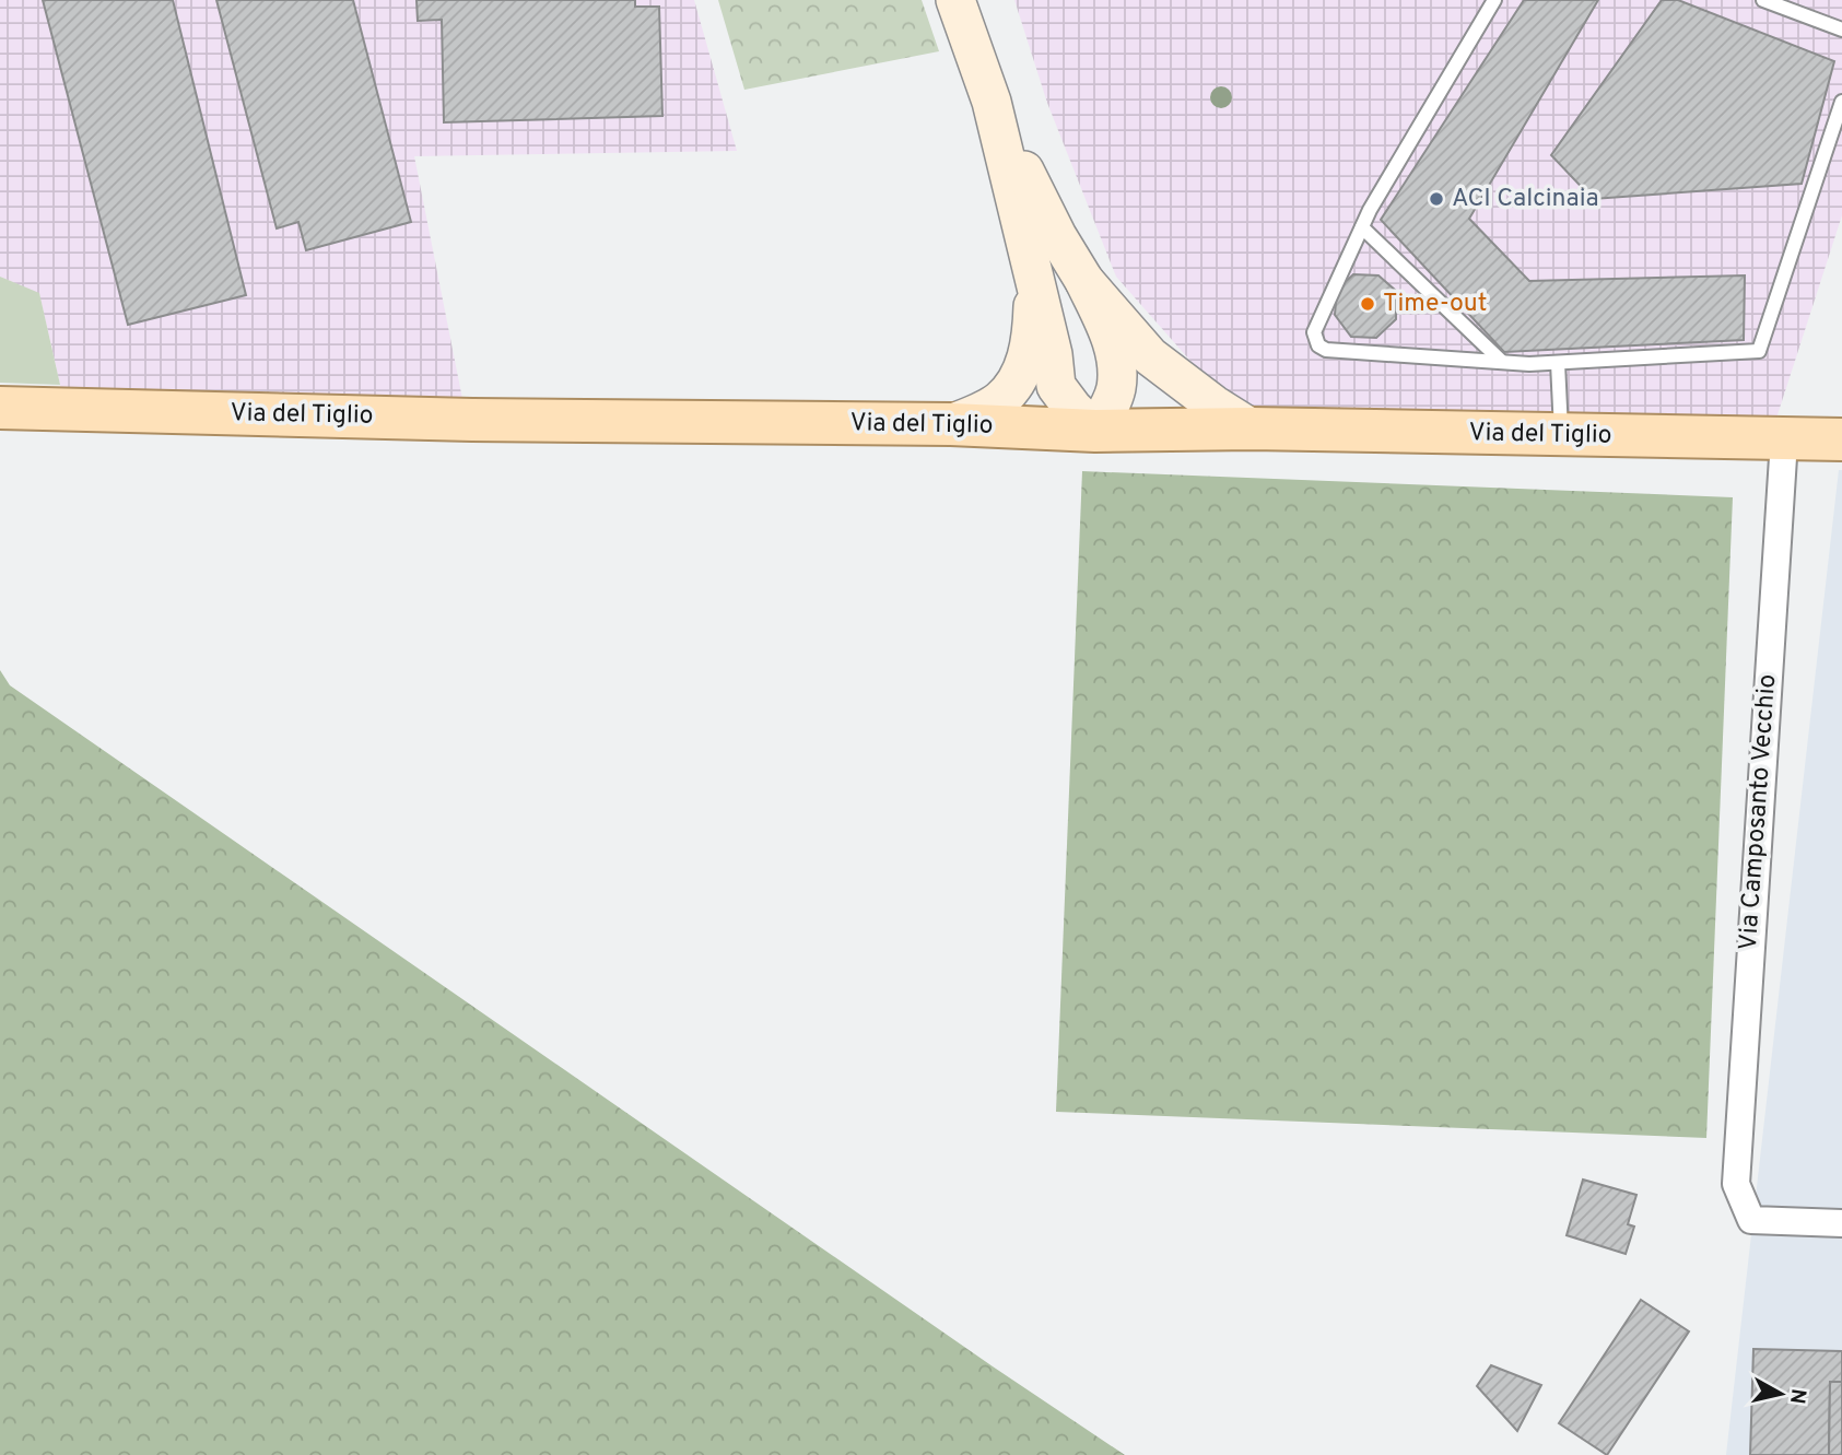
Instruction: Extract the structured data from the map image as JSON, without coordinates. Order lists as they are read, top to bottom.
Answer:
{
  "streets": {
    "main road": ["Via del Tiglio"],
    "street": ["Via Camposanto Vecchio"]
  },
  "crossings": [
    ["Via del Tiglio", "Via Camposanto Vecchio"]
  ],
  "places": ["ACI Calcinaia", "Time-out"],
  "north": "right"
}
